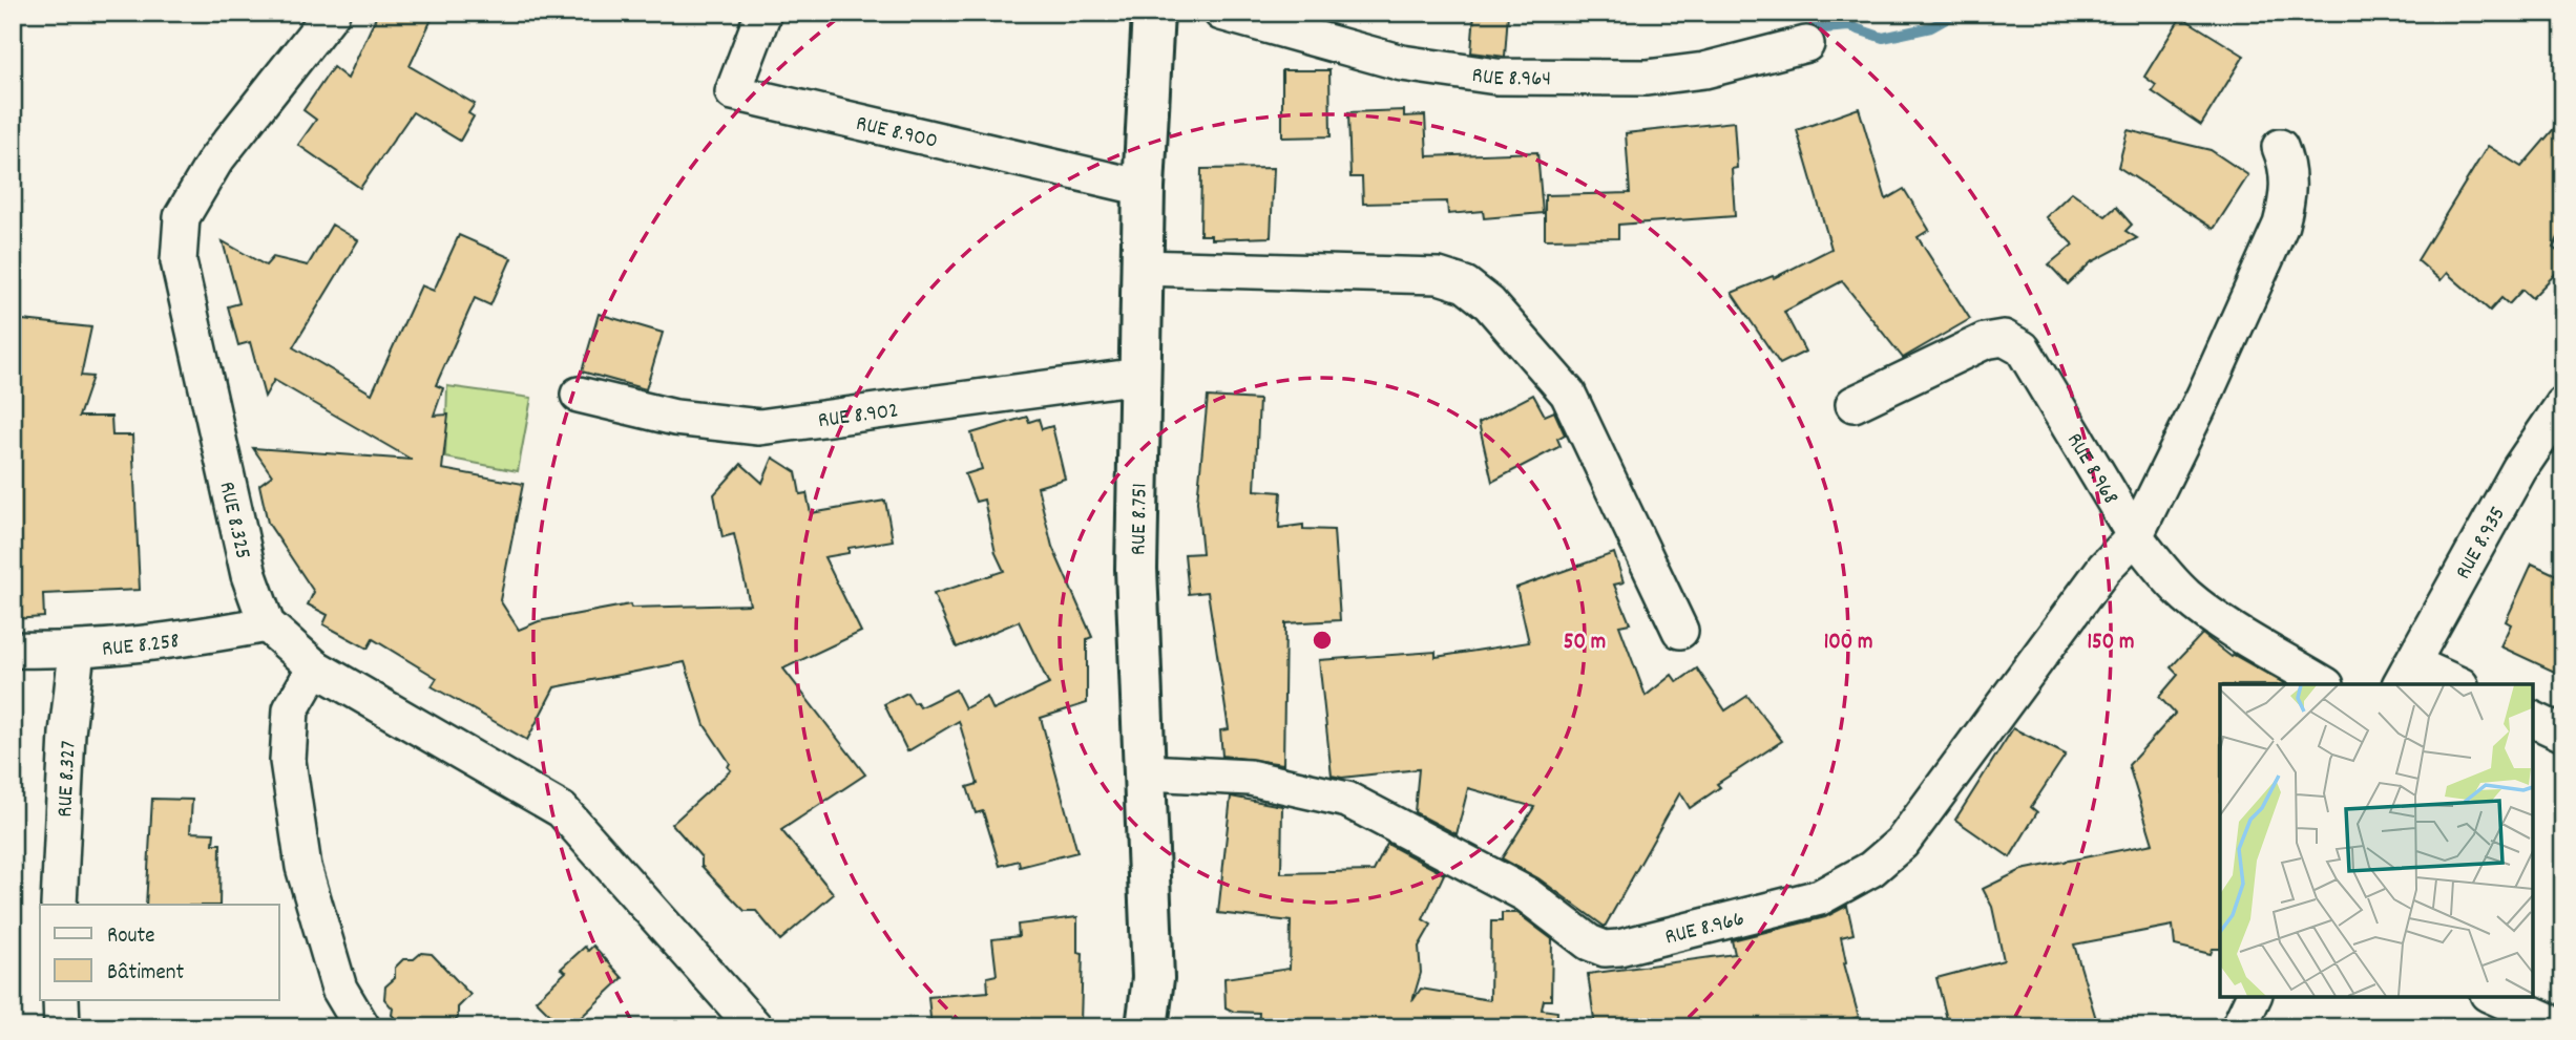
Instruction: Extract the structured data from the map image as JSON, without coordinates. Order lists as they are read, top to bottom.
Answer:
{
  "streets": {
    "main road": ["RUE 8.751"],
    "street": [
      "RUE 8.964",
      "RUE 8.900",
      "RUE 8.902",
      "RUE 8.968",
      "RUE 8.325",
      "RUE 8.935",
      "RUE 8.258",
      "RUE 8.327",
      "RUE 8.966"
    ]
  },
  "crossings": [
    ["RUE 8.900", "RUE 8.751"],
    ["RUE 8.902", "RUE 8.751"],
    ["RUE 8.968", "RUE 8.966"],
    ["RUE 8.325", "RUE 8.258"],
    ["RUE 8.751", "RUE 8.966"],
    ["RUE 8.258", "RUE 8.327"]
  ],
  "legend": ["Route", "Bâtiment"],
  "rings": ["50 m", "100 m", "150 m"]
}
